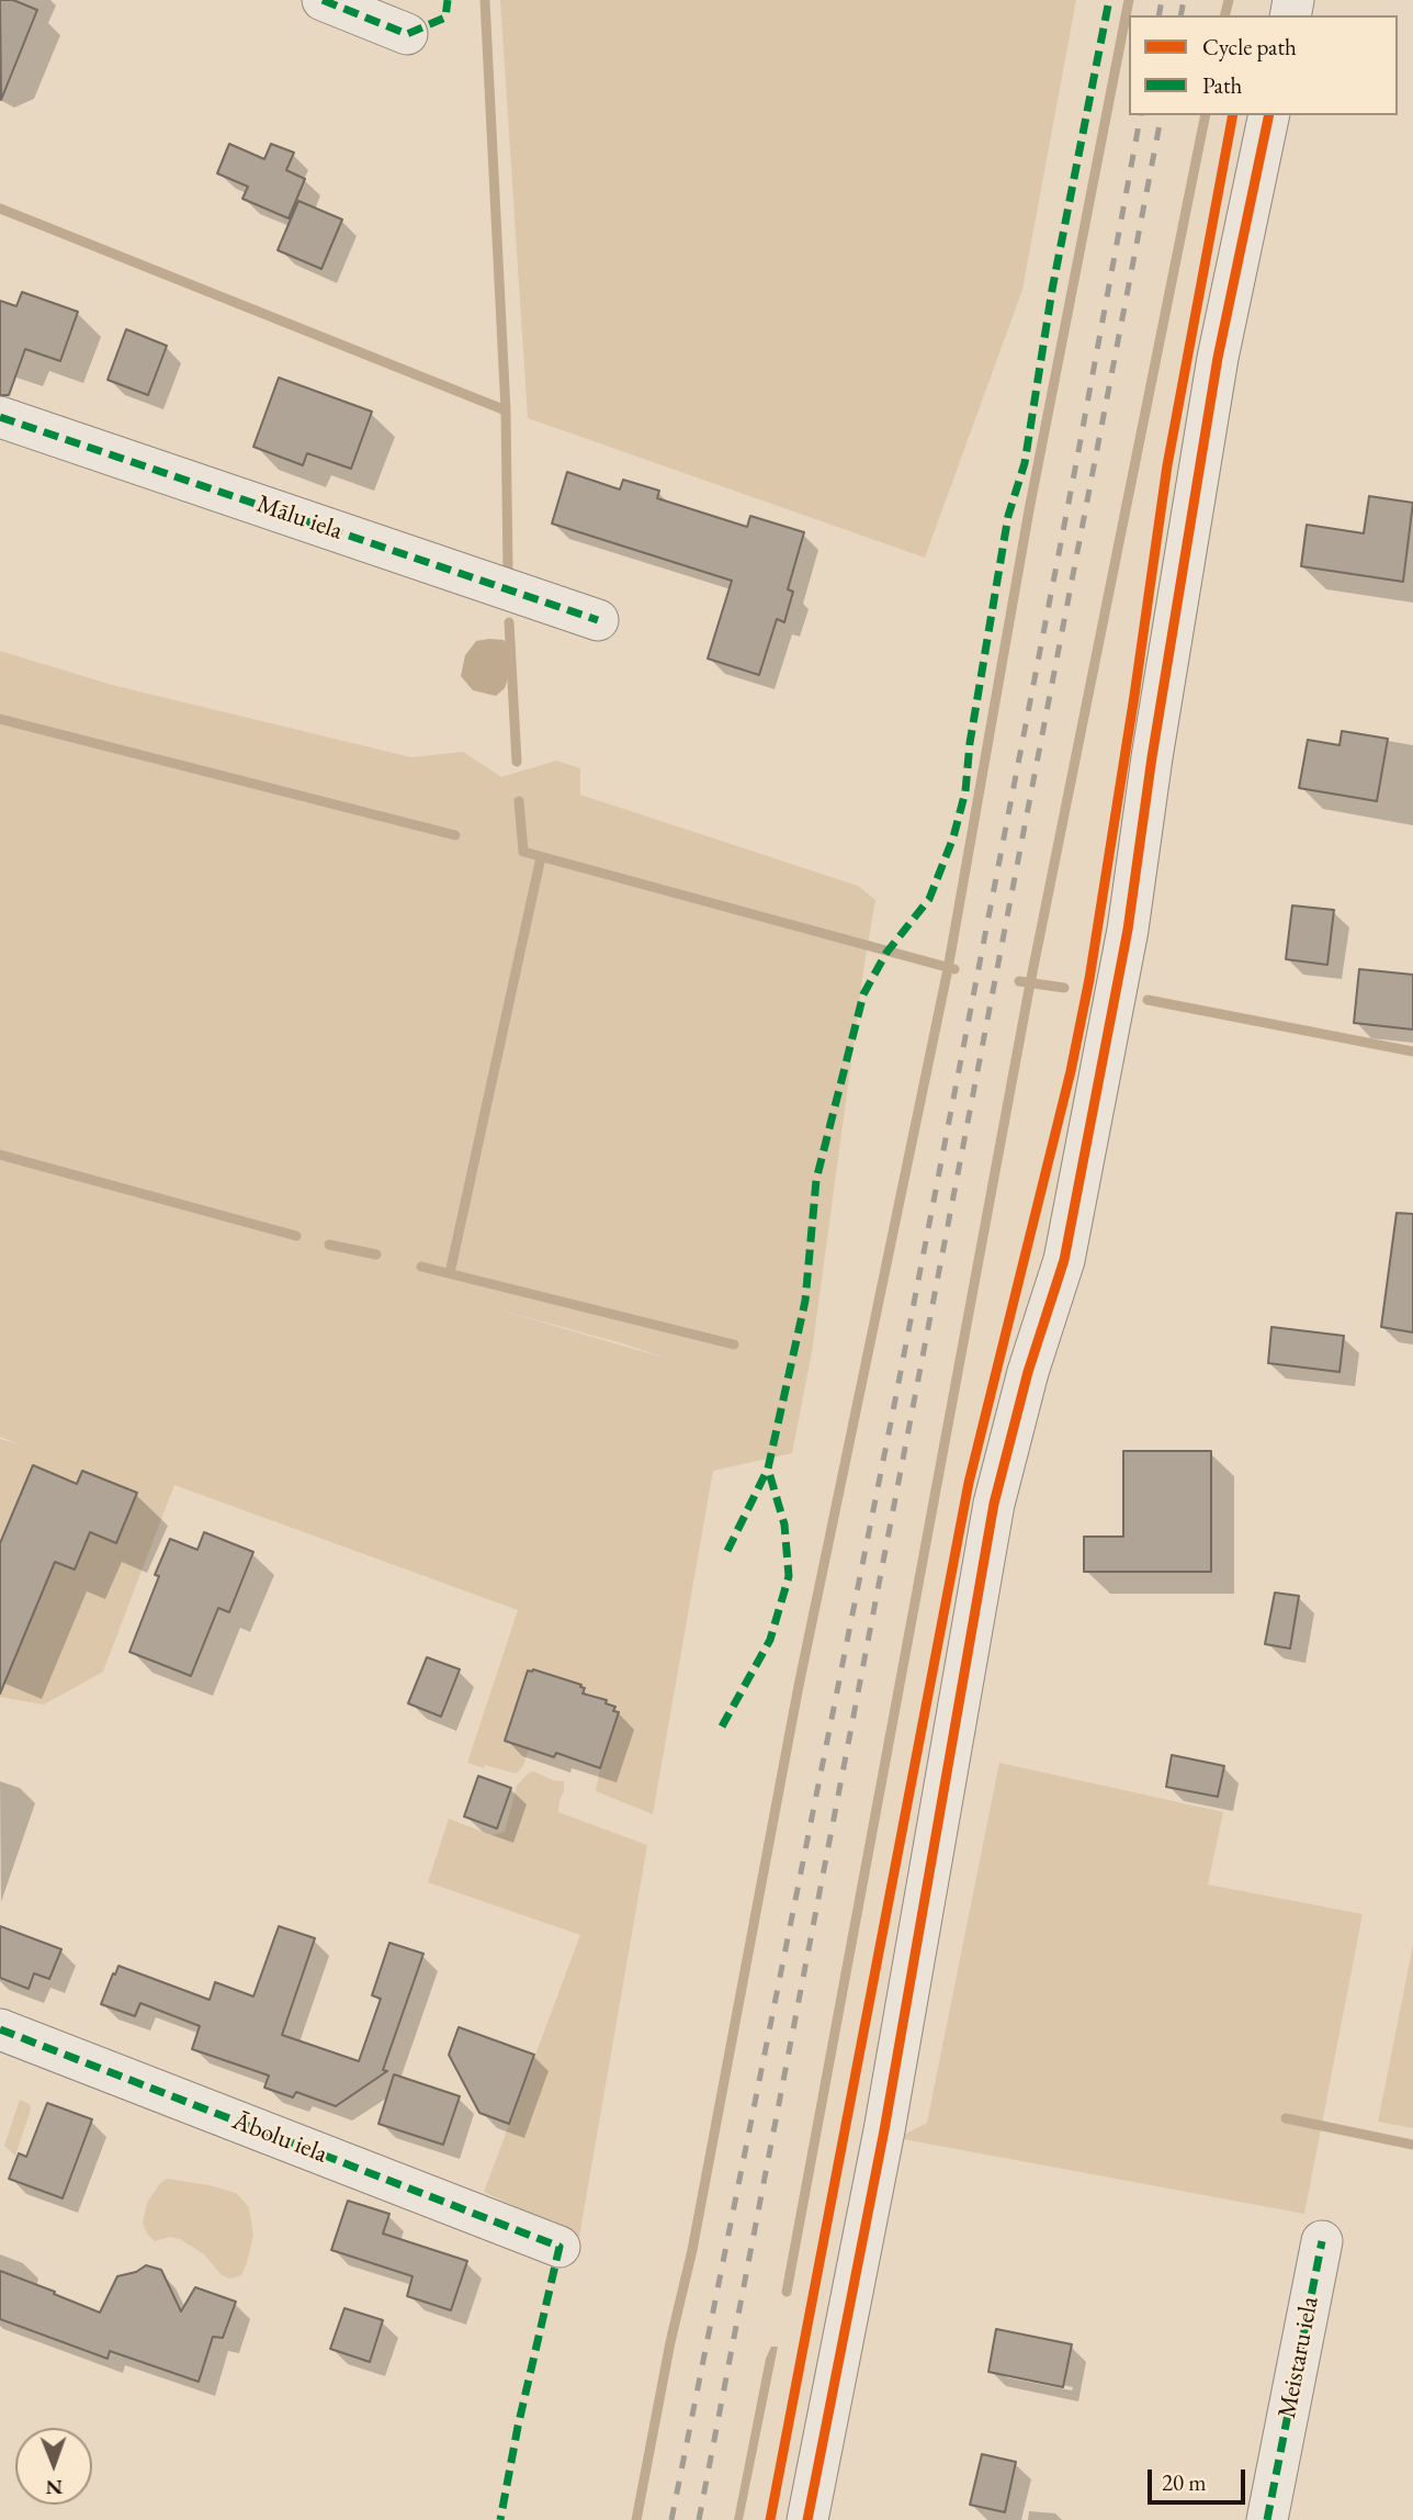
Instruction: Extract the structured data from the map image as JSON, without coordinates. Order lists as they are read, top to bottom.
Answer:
{
  "streets": {
    "street": ["Mālu iela", "Ābolu iela", "Meistaru iela"]
  },
  "legend": ["Cycle path", "Path"],
  "scale_bar": "20 m",
  "north": "bottom"
}
